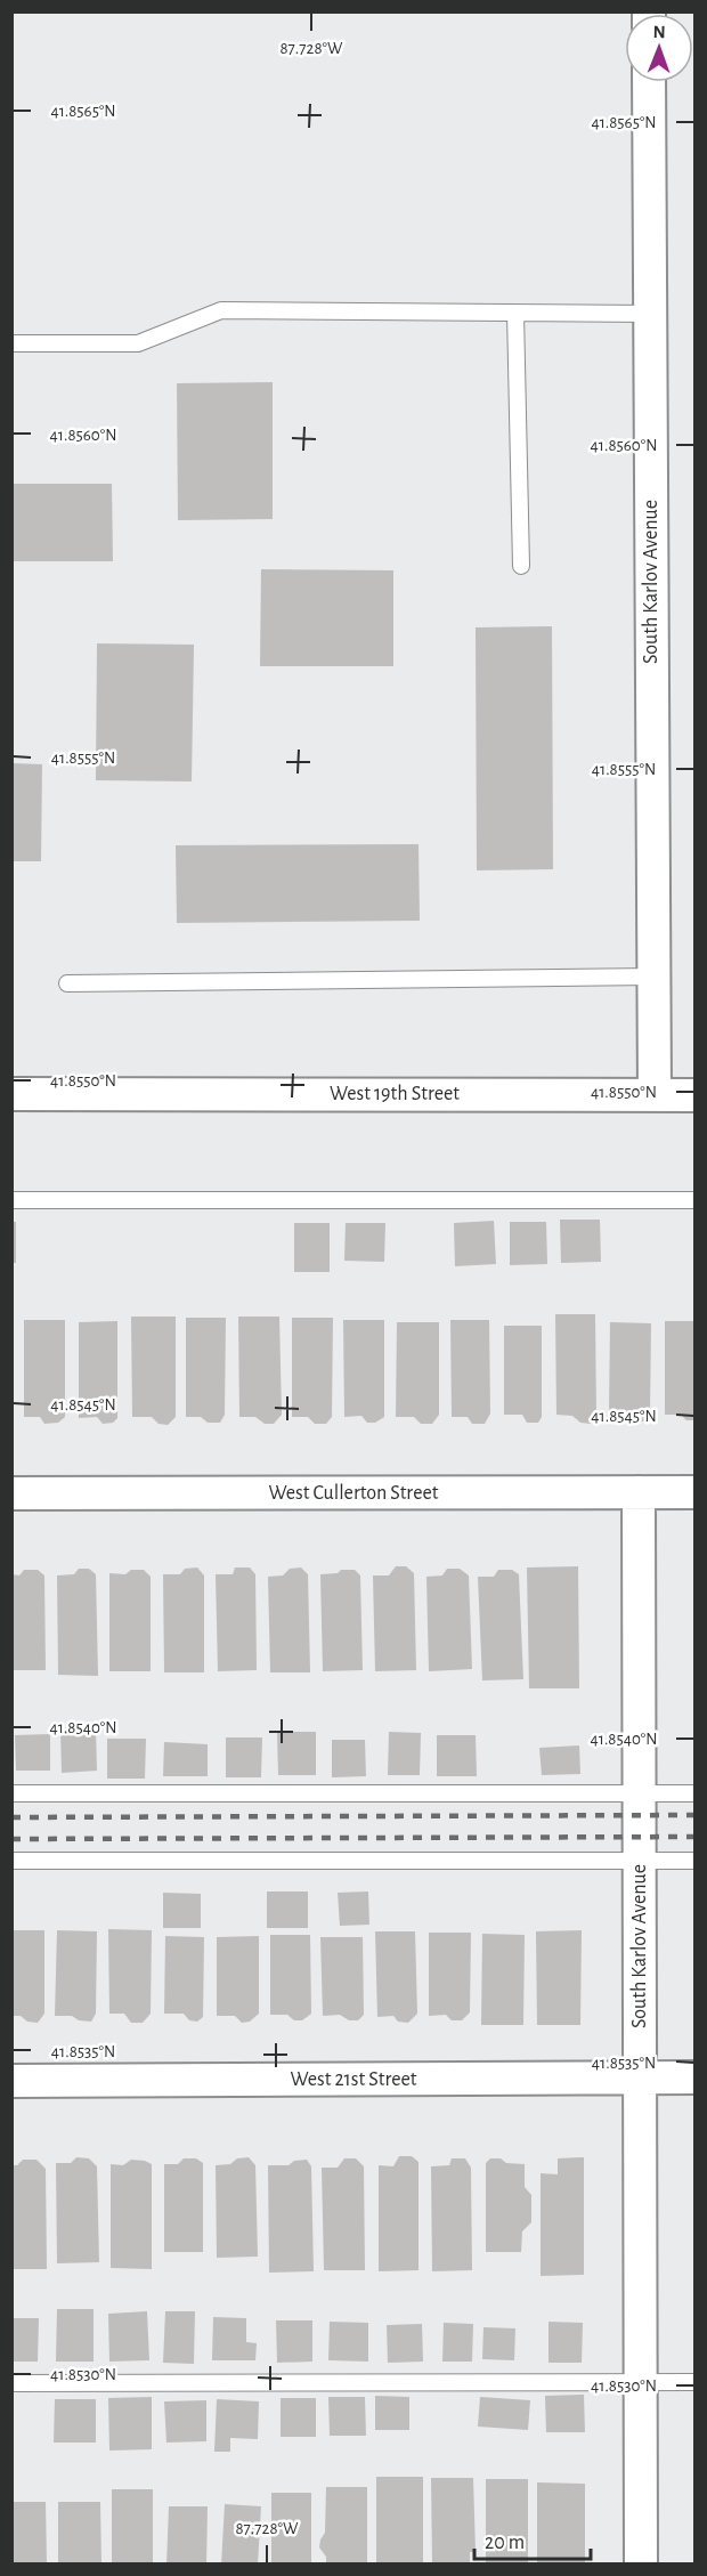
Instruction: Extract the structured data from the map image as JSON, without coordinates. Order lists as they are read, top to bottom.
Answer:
{
  "streets": {
    "street": [
      "South Karlov Avenue",
      "West 19th Street",
      "West Cullerton Street",
      "West 21st Street"
    ]
  },
  "crossings": [
    ["South Karlov Avenue", "West 19th Street"],
    ["South Karlov Avenue", "West Cullerton Street"],
    ["South Karlov Avenue", "West 21st Street"]
  ],
  "scale_bar": "20 m",
  "north": "top",
  "coordinates": [
    "87.728°W",
    "41.8565°N",
    "41.8560°N",
    "41.8555°N",
    "41.8550°N",
    "41.8545°N",
    "41.8540°N",
    "41.8535°N",
    "41.8530°N"
  ]
}
